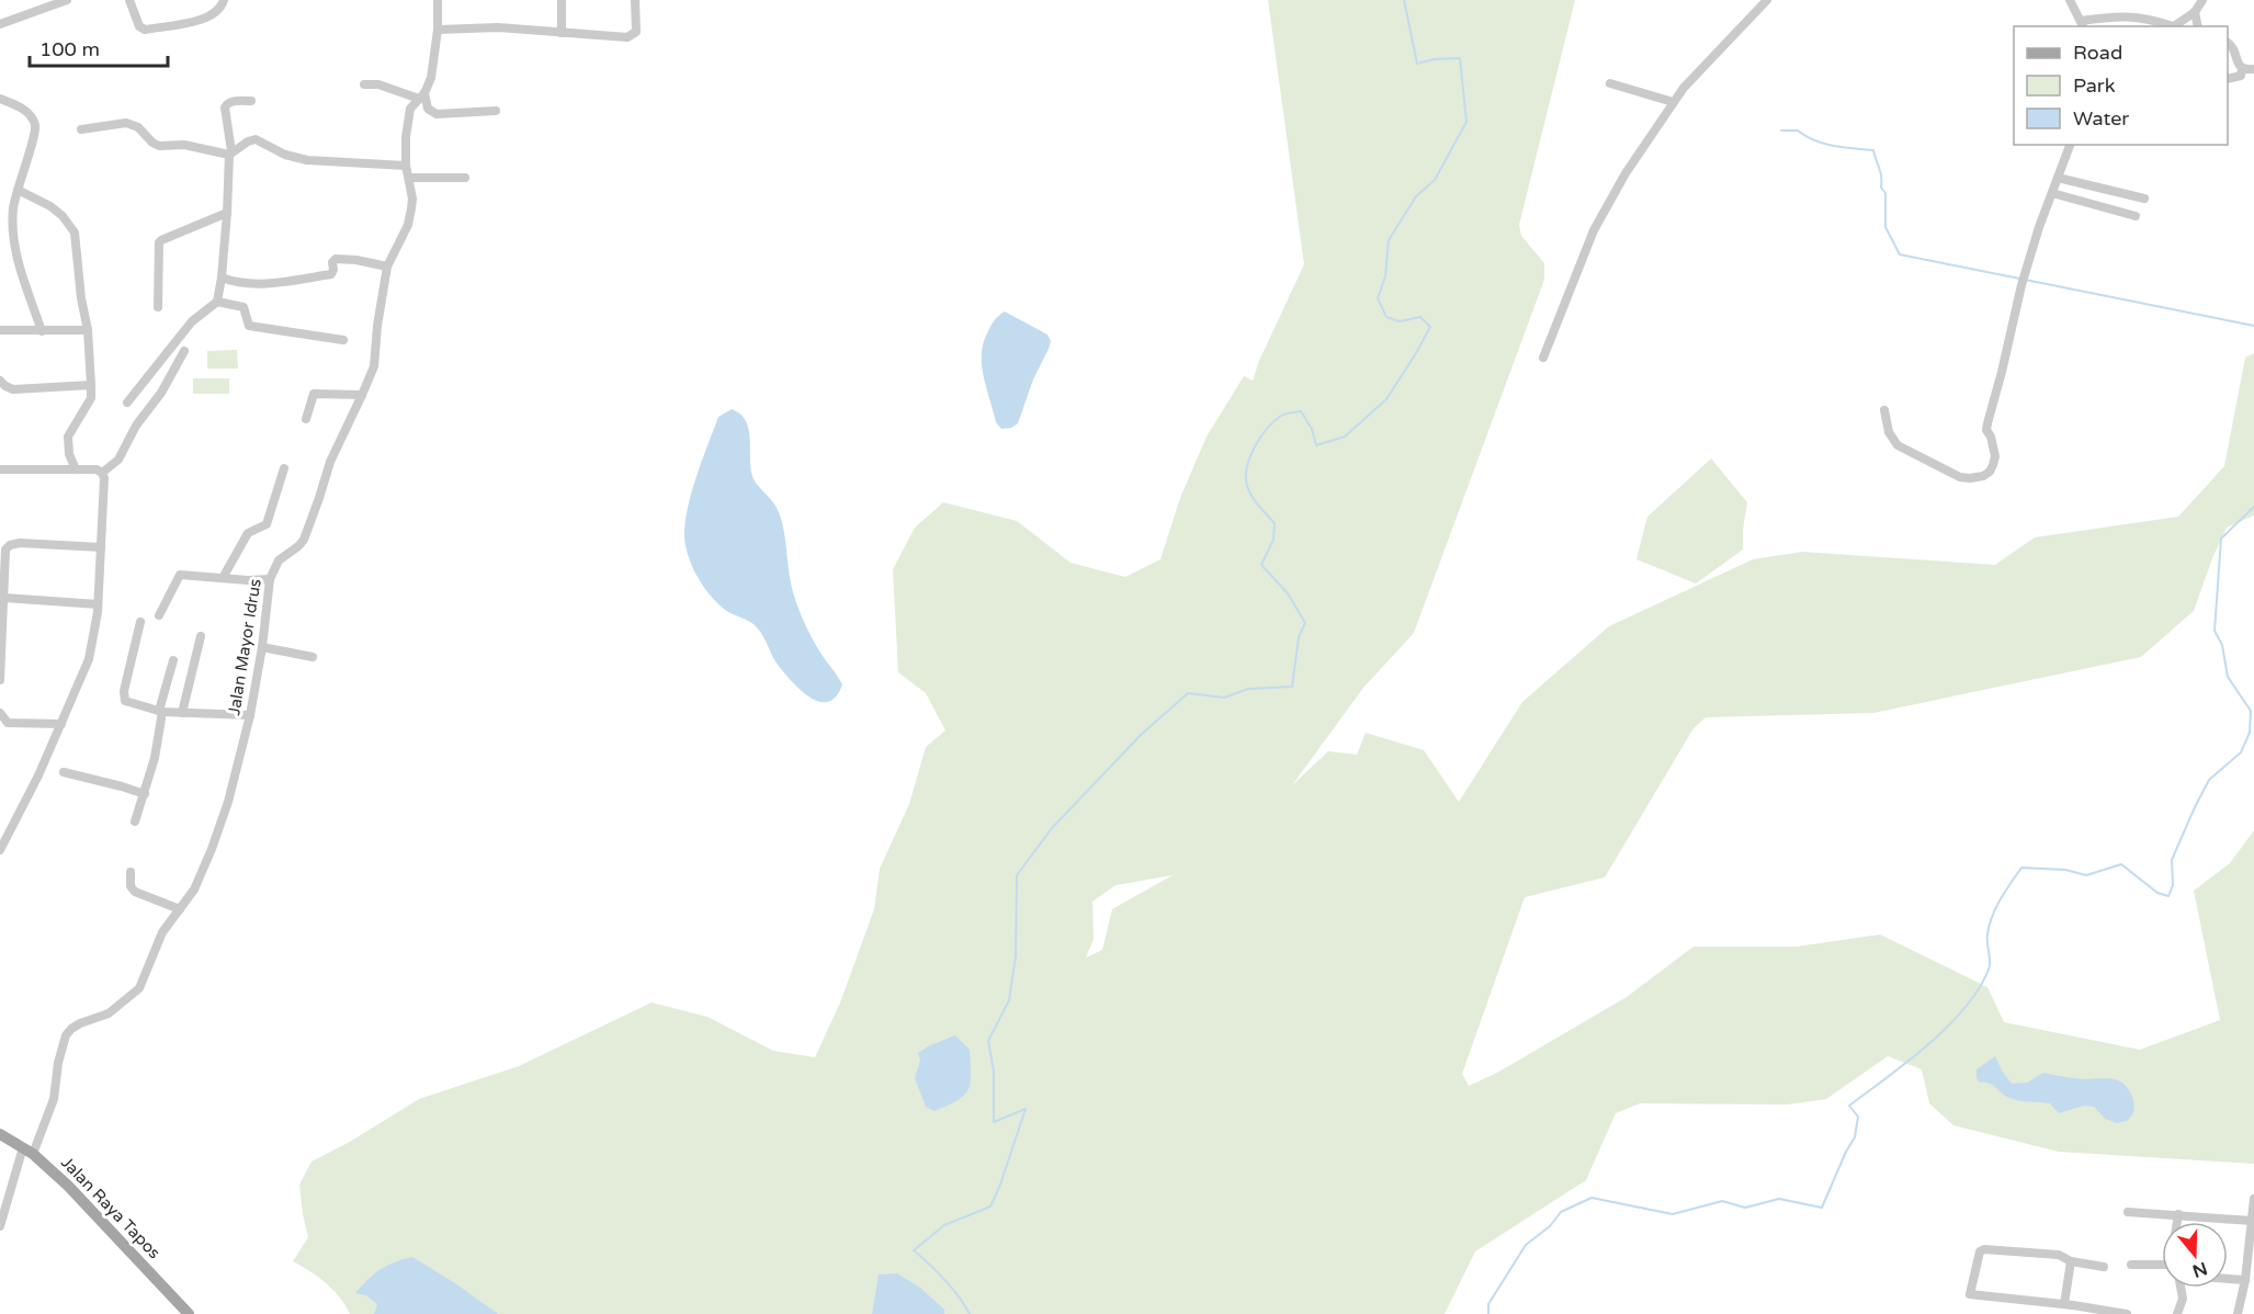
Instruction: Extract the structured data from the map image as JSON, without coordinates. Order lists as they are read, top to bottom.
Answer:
{
  "streets": {
    "main road": ["Jalan Raya Tapos"],
    "street": ["Jalan Mayor Idrus"]
  },
  "crossings": [
    ["Jalan Mayor Idrus", "Jalan Raya Tapos"]
  ],
  "legend": ["Road", "Park", "Water"],
  "scale_bar": "100 m",
  "north": "bottom"
}
